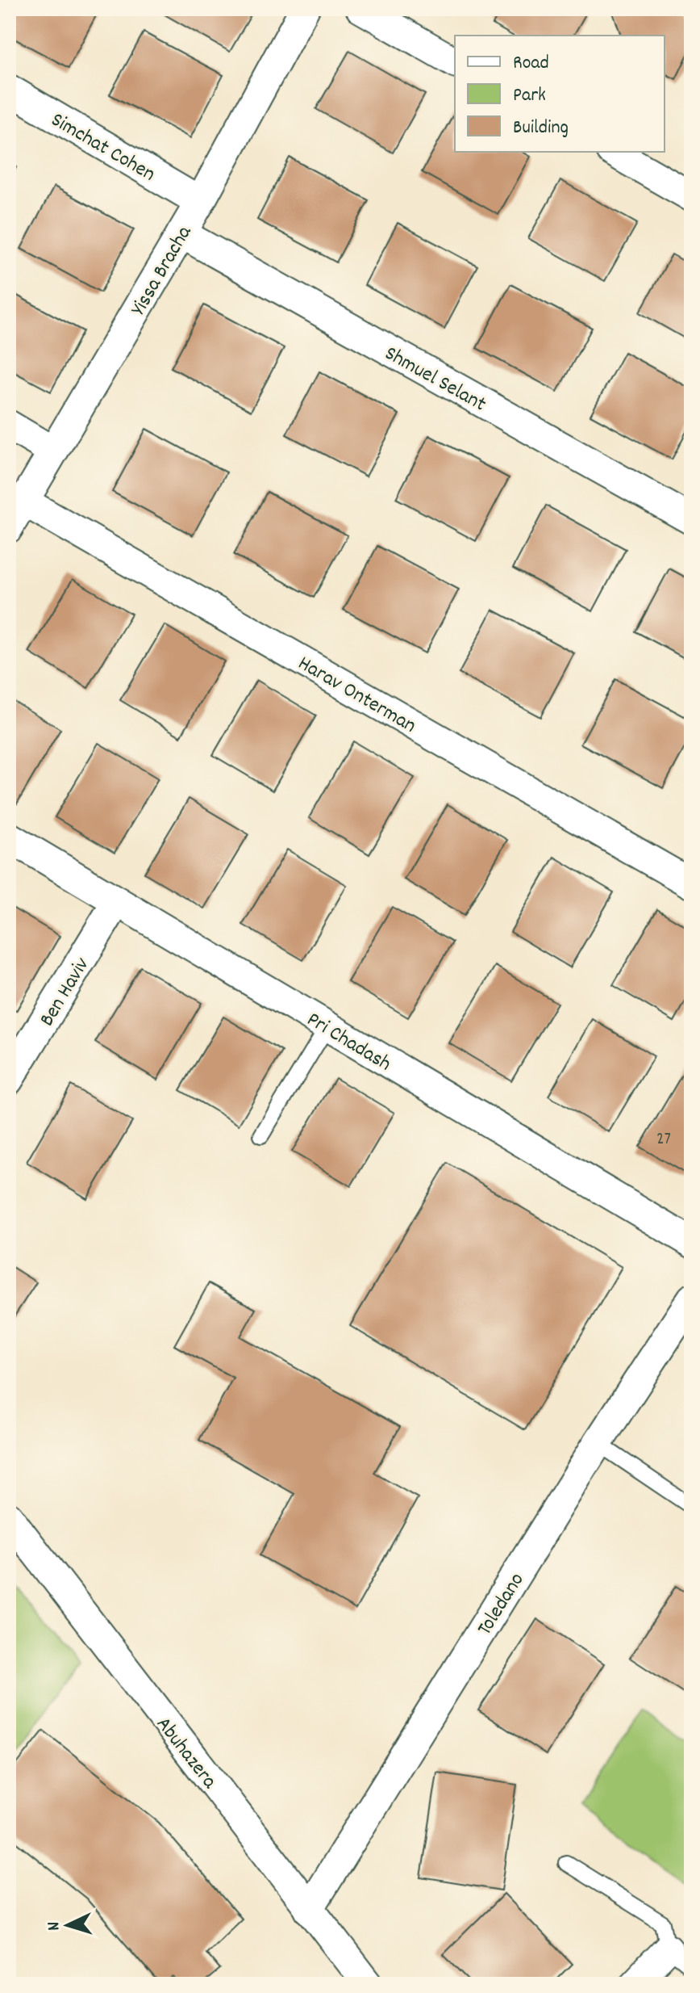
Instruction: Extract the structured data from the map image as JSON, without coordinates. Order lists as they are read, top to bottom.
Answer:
{
  "streets": {
    "street": [
      "Simchat Cohen",
      "Yissa Bracha",
      "Shmuel Selant",
      "Harav Onterman",
      "Ben Haviv",
      "Pri Chadash",
      "Toledano",
      "Abuhazera"
    ]
  },
  "crossings": [
    ["Simchat Cohen", "Yissa Bracha"],
    ["Yissa Bracha", "Shmuel Selant"],
    ["Yissa Bracha", "Harav Onterman"],
    ["Ben Haviv", "Pri Chadash"],
    ["Toledano", "Abuhazera"]
  ],
  "house_numbers": ["27"],
  "legend": ["Road", "Park", "Building"],
  "north": "left"
}
